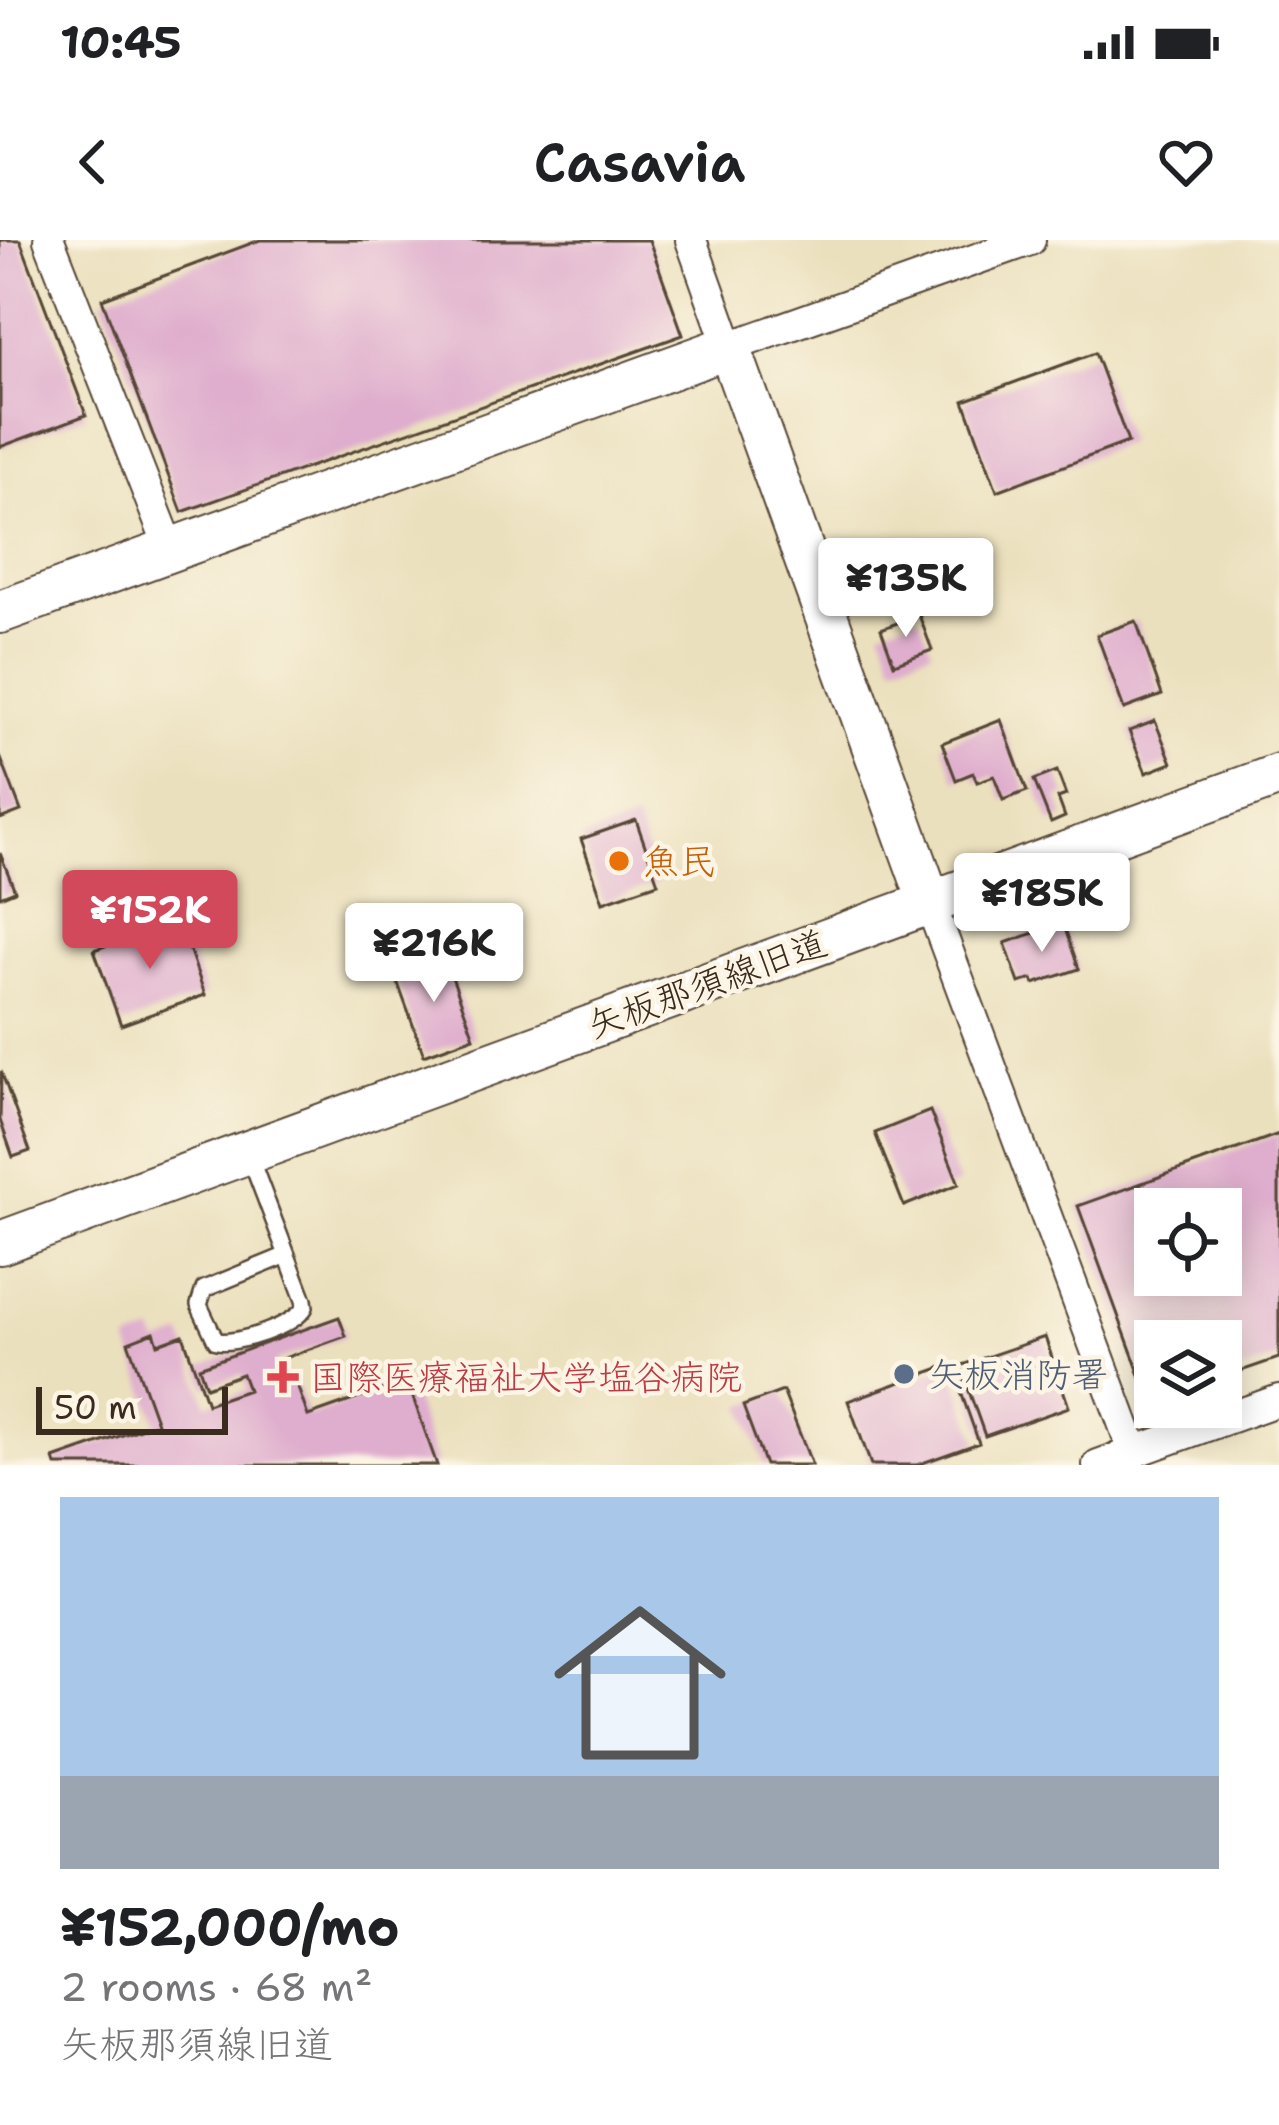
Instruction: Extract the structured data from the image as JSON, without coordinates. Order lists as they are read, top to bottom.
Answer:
{
  "streets": {
    "street": ["矢板那須線旧道"]
  },
  "places": {
    "other": ["魚民", "矢板消防署"],
    "health": ["国際医療福祉大学塩谷病院"]
  },
  "scale_bar": "50 m",
  "page": {
    "status": "10:45",
    "header": "Casavia",
    "price": [
      "¥135K",
      "¥185K",
      "¥152K",
      "¥216K"
    ],
    "scale": "50 m",
    "list": [
      {
        "name": "¥152,000/mo",
        "note": "2 rooms · 68 m² · 矢板那須線旧道"
      }
    ]
  }
}
